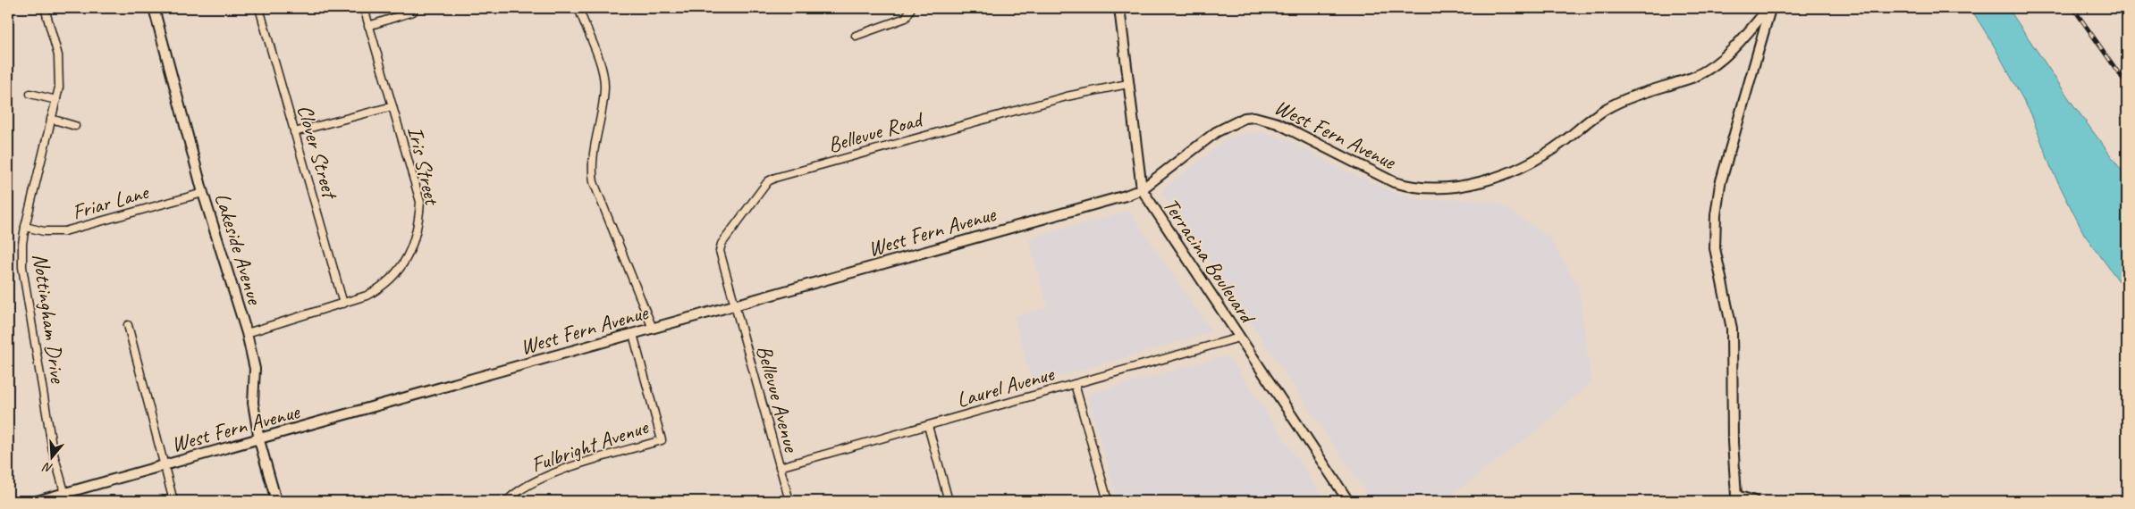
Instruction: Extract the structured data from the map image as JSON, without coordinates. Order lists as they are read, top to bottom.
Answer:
{
  "streets": {
    "main road": ["West Fern Avenue", "Lakeside Avenue", "Terracina Boulevard"],
    "street": [
      "Bellevue Road",
      "Clover Street",
      "Iris Street",
      "Friar Lane",
      "Nottingham Drive",
      "Laurel Avenue",
      "Bellevue Avenue",
      "Fulbright Avenue"
    ]
  },
  "crossings": [
    ["Bellevue Road", "West Fern Avenue"],
    ["Bellevue Road", "Terracina Boulevard"],
    ["Bellevue Road", "Bellevue Avenue"],
    ["West Fern Avenue", "Lakeside Avenue"],
    ["West Fern Avenue", "Terracina Boulevard"],
    ["West Fern Avenue", "Nottingham Drive"],
    ["West Fern Avenue", "Bellevue Avenue"],
    ["West Fern Avenue", "Fulbright Avenue"],
    ["Clover Street", "Iris Street"],
    ["Iris Street", "Lakeside Avenue"],
    ["Friar Lane", "Lakeside Avenue"],
    ["Friar Lane", "Nottingham Drive"],
    ["Terracina Boulevard", "Laurel Avenue"],
    ["Laurel Avenue", "Bellevue Avenue"]
  ],
  "north": "bottom"
}
